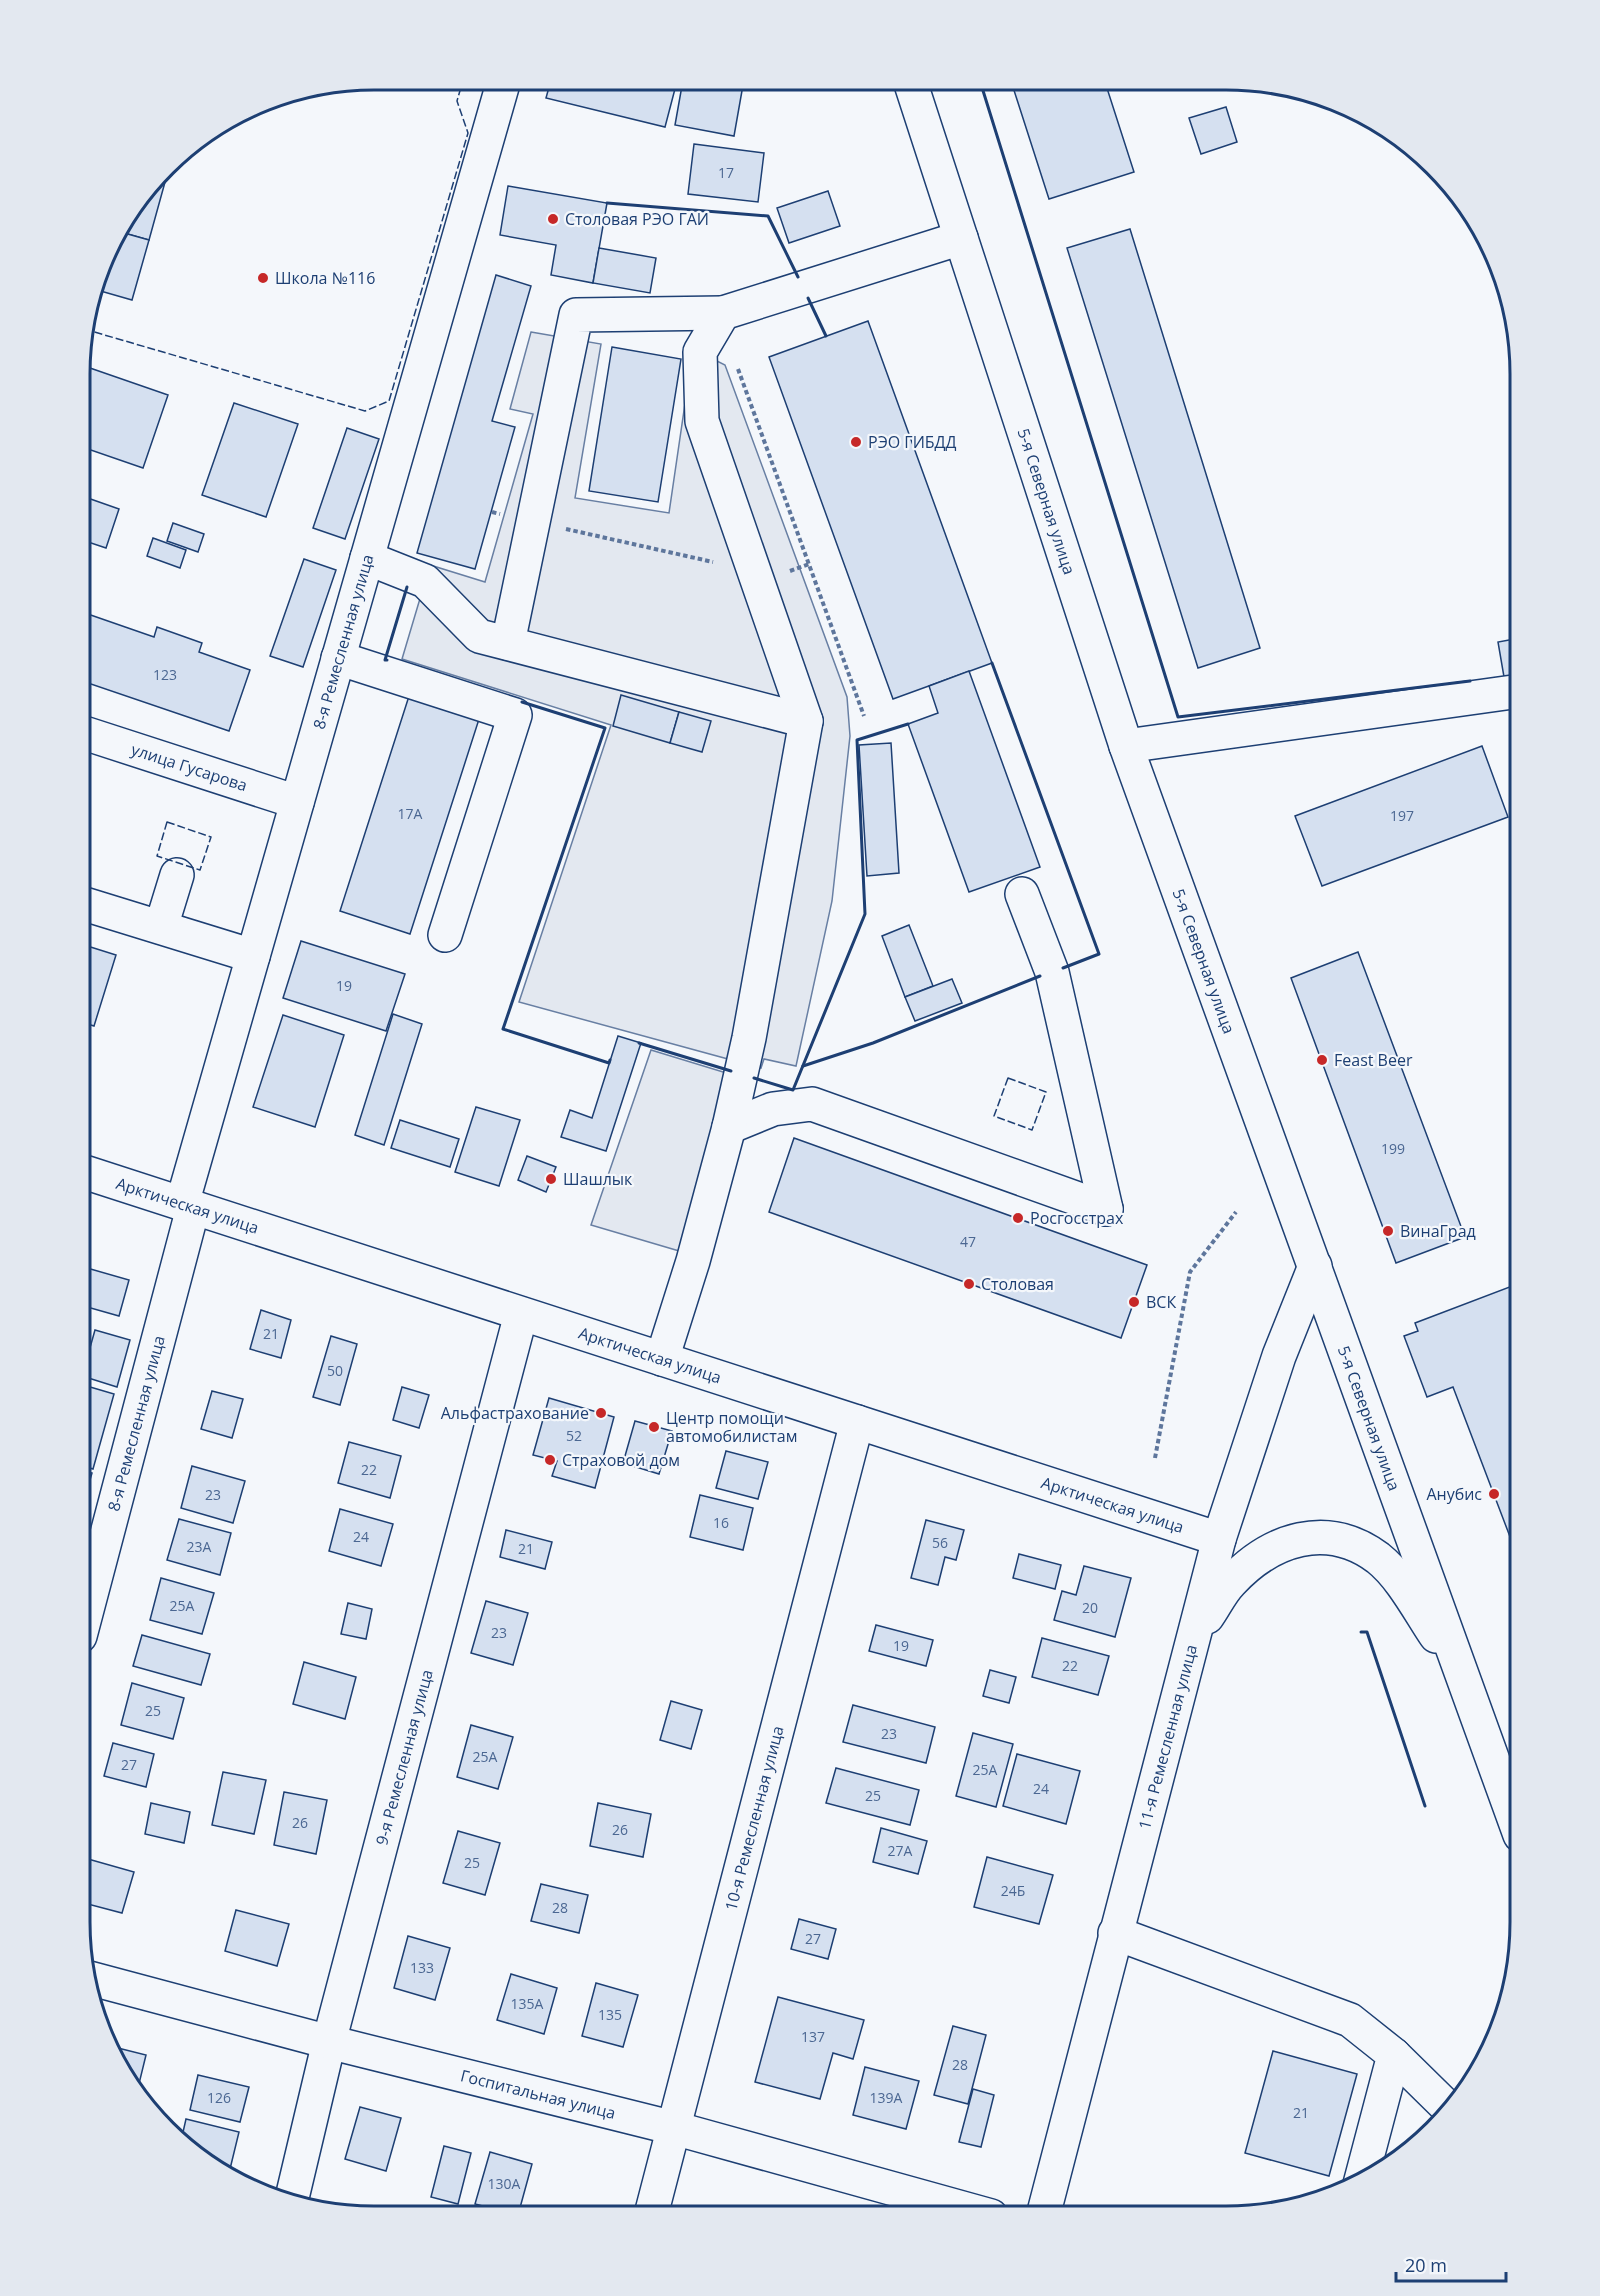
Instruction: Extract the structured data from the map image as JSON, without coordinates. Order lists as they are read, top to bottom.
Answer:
{
  "streets": {
    "main road": [
      "5-я Северная улица",
      "8-я Ремесленная улица",
      "улица Гусарова",
      "Арктическая улица",
      "11-я Ремесленная улица",
      "9-я Ремесленная улица",
      "10-я Ремесленная улица",
      "Госпитальная улица"
    ]
  },
  "crossings": [
    ["5-я Северная улица", "11-я Ремесленная улица"],
    ["8-я Ремесленная улица", "улица Гусарова"],
    ["8-я Ремесленная улица", "Арктическая улица"],
    ["Арктическая улица", "11-я Ремесленная улица"],
    ["Арктическая улица", "9-я Ремесленная улица"],
    ["Арктическая улица", "10-я Ремесленная улица"],
    ["9-я Ремесленная улица", "Госпитальная улица"],
    ["10-я Ремесленная улица", "Госпитальная улица"]
  ],
  "places": [
    "Столовая РЭО ГАИ",
    "Школа №116",
    "РЭО ГИБДД",
    "Feast Beer",
    "Шашлык",
    "Росгосстрах",
    "ВинаГрад",
    "Столовая",
    "ВСК",
    "Альфастрахование",
    "Центр помощи автомобилистам",
    "Страховой дом",
    "Анубис"
  ],
  "house_numbers": [
    "17",
    "123",
    "17А",
    "197",
    "19",
    "199",
    "47",
    "21",
    "50",
    "52",
    "22",
    "23",
    "16",
    "24",
    "56",
    "23А",
    "21",
    "25А",
    "20",
    "23",
    "19",
    "22",
    "25",
    "23",
    "25A",
    "27",
    "25А",
    "24",
    "25",
    "26",
    "26",
    "27А",
    "25",
    "24Б",
    "28",
    "27",
    "133",
    "135A",
    "135",
    "137",
    "28",
    "126",
    "139А",
    "21",
    "130А"
  ],
  "scale_bar": "20 m"
}
